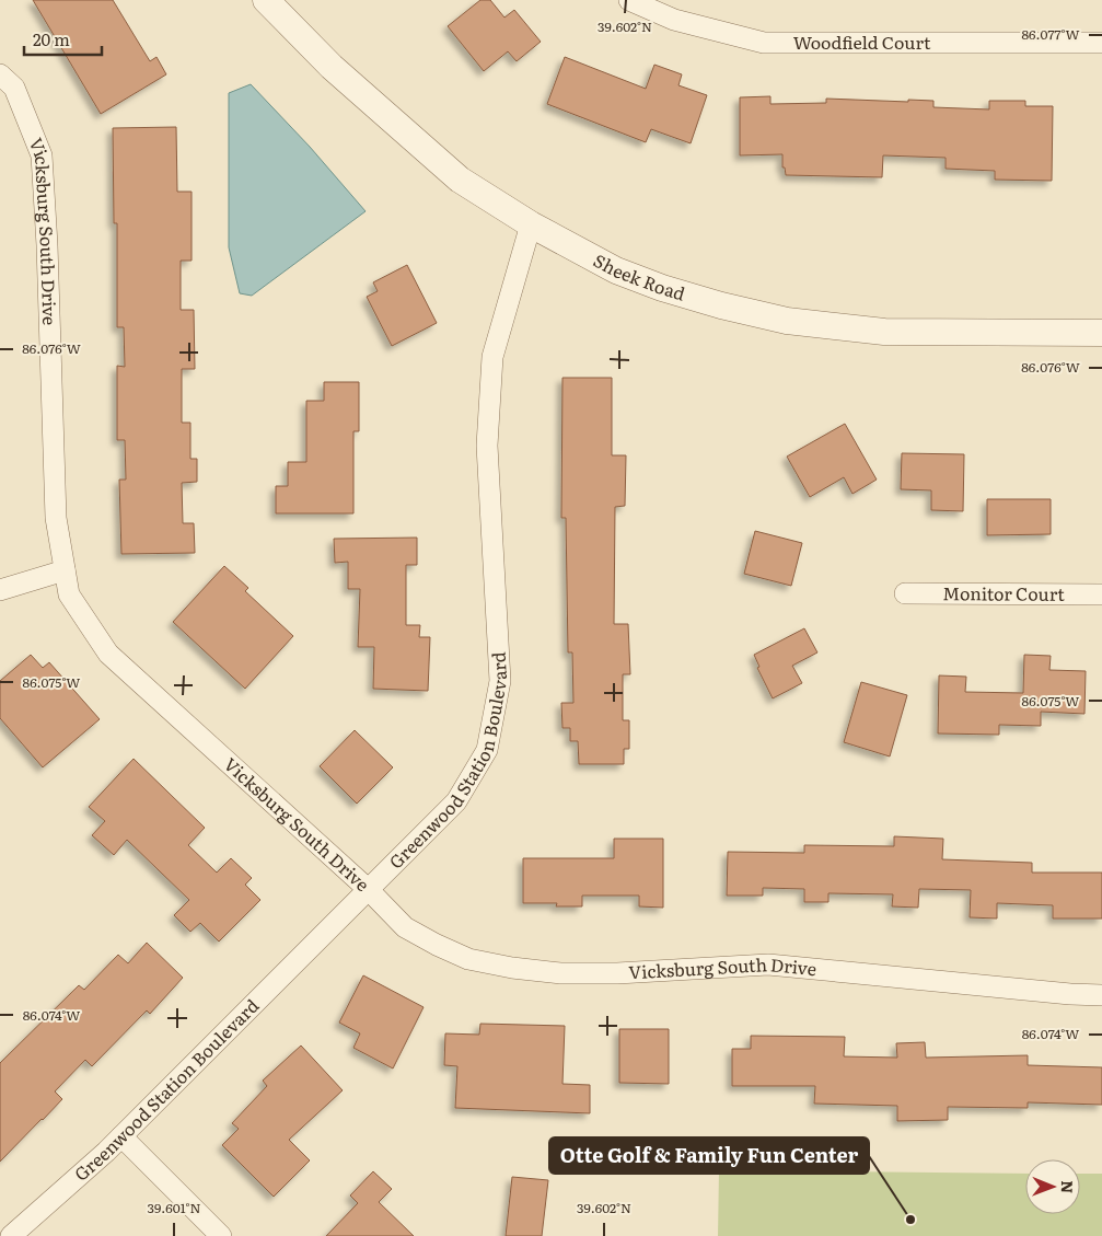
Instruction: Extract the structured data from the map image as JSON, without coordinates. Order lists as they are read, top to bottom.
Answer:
{
  "streets": {
    "street": [
      "Woodfield Court",
      "Vicksburg South Drive",
      "Sheek Road",
      "Monitor Court",
      "Greenwood Station Boulevard"
    ]
  },
  "crossings": [
    ["Vicksburg South Drive", "Greenwood Station Boulevard"],
    ["Sheek Road", "Greenwood Station Boulevard"]
  ],
  "places": ["Otte Golf & Family Fun Center"],
  "scale_bar": "20 m",
  "north": "right",
  "coordinates": [
    "39.602°N",
    "86.077°W",
    "86.076°W",
    "86.075°W",
    "86.074°W",
    "39.601°N"
  ]
}
